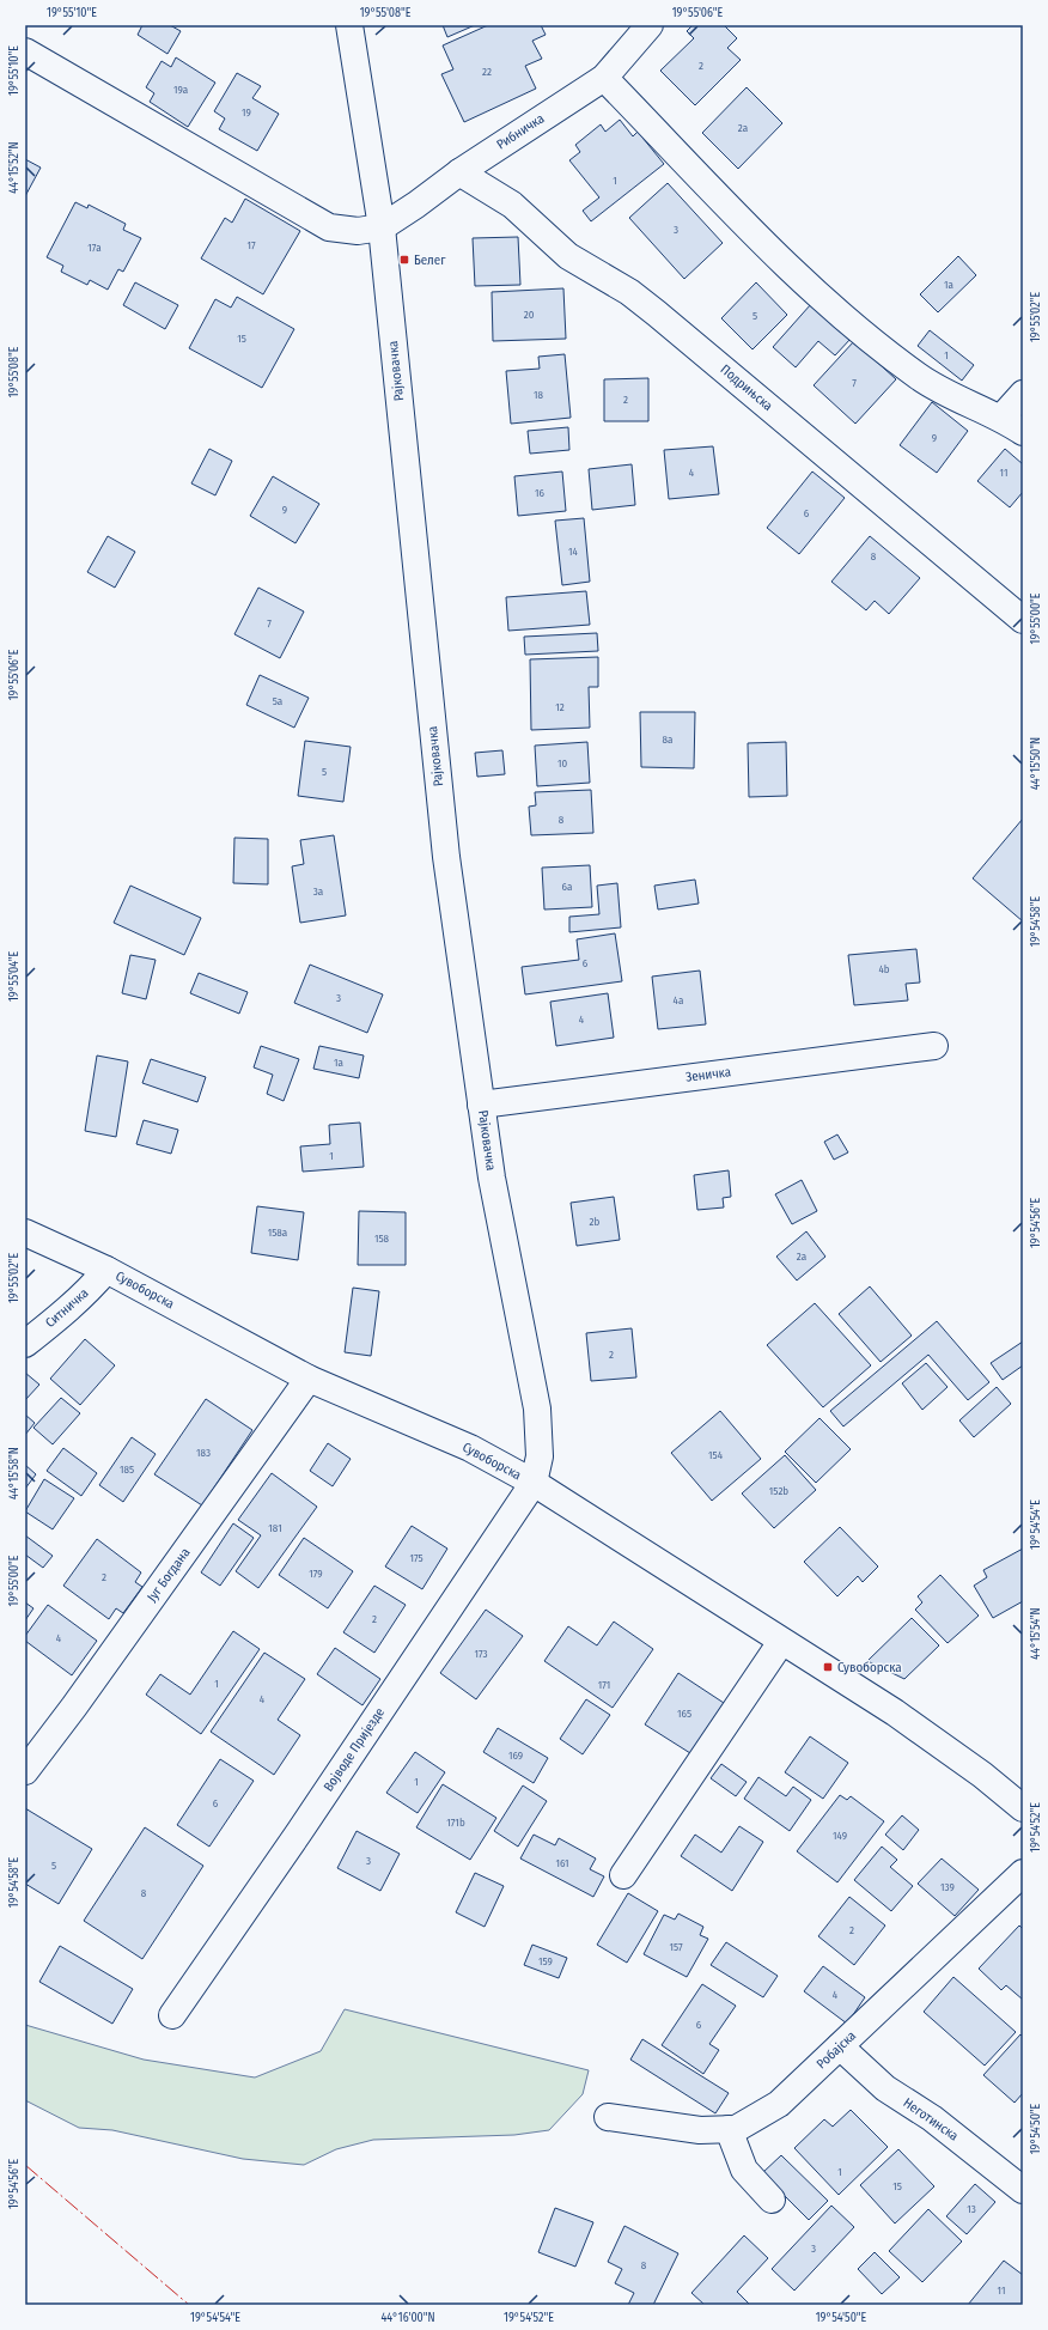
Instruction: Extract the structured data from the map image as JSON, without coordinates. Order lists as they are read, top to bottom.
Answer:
{
  "streets": {
    "street": [
      "Рибничка",
      "Рајковачка",
      "Подрињска",
      "Зеничка",
      "Сувоборска",
      "Ситничка",
      "Југ Богдана",
      "Војводе Пријезде",
      "Робајска",
      "Неготинска"
    ]
  },
  "crossings": [
    ["Рибничка", "Рајковачка"],
    ["Рибничка", "Подрињска"],
    ["Рајковачка", "Зеничка"],
    ["Рајковачка", "Сувоборска"],
    ["Рајковачка", "Војводе Пријезде"],
    ["Сувоборска", "Ситничка"],
    ["Сувоборска", "Југ Богдана"],
    ["Сувоборска", "Војводе Пријезде"],
    ["Робајска", "Неготинска"]
  ],
  "places": {
    "transit": ["Белег", "Сувоборска"]
  },
  "house_numbers": [
    "2",
    "22",
    "19a",
    "19",
    "2a",
    "1",
    "3",
    "17",
    "17a",
    "1a",
    "20",
    "5",
    "15",
    "1",
    "7",
    "18",
    "2",
    "9",
    "4",
    "11",
    "16",
    "9",
    "6",
    "14",
    "8",
    "7",
    "5a",
    "12",
    "8a",
    "10",
    "5",
    "8",
    "6a",
    "3a",
    "6",
    "4b",
    "3",
    "4a",
    "4",
    "1a",
    "1",
    "2b",
    "158a",
    "158",
    "2a",
    "2",
    "183",
    "154",
    "185",
    "152b",
    "181",
    "175",
    "179",
    "2",
    "2",
    "4",
    "173",
    "1",
    "171",
    "4",
    "165",
    "169",
    "1",
    "6",
    "171b",
    "149",
    "3",
    "161",
    "5",
    "139",
    "8",
    "2",
    "157",
    "159",
    "4",
    "6",
    "1",
    "15",
    "13",
    "3",
    "8",
    "11"
  ],
  "coordinates": [
    "19°55'10\"E",
    "19°55'08\"E",
    "19°55'06\"E",
    "44°15'52\"N",
    "19°55'02\"E",
    "19°55'00\"E",
    "44°15'50\"N",
    "19°54'58\"E",
    "19°55'04\"E",
    "19°54'56\"E",
    "44°15'58\"N",
    "19°54'54\"E",
    "44°15'54\"N",
    "19°54'52\"E",
    "19°54'50\"E",
    "44°16'00\"N"
  ]
}
